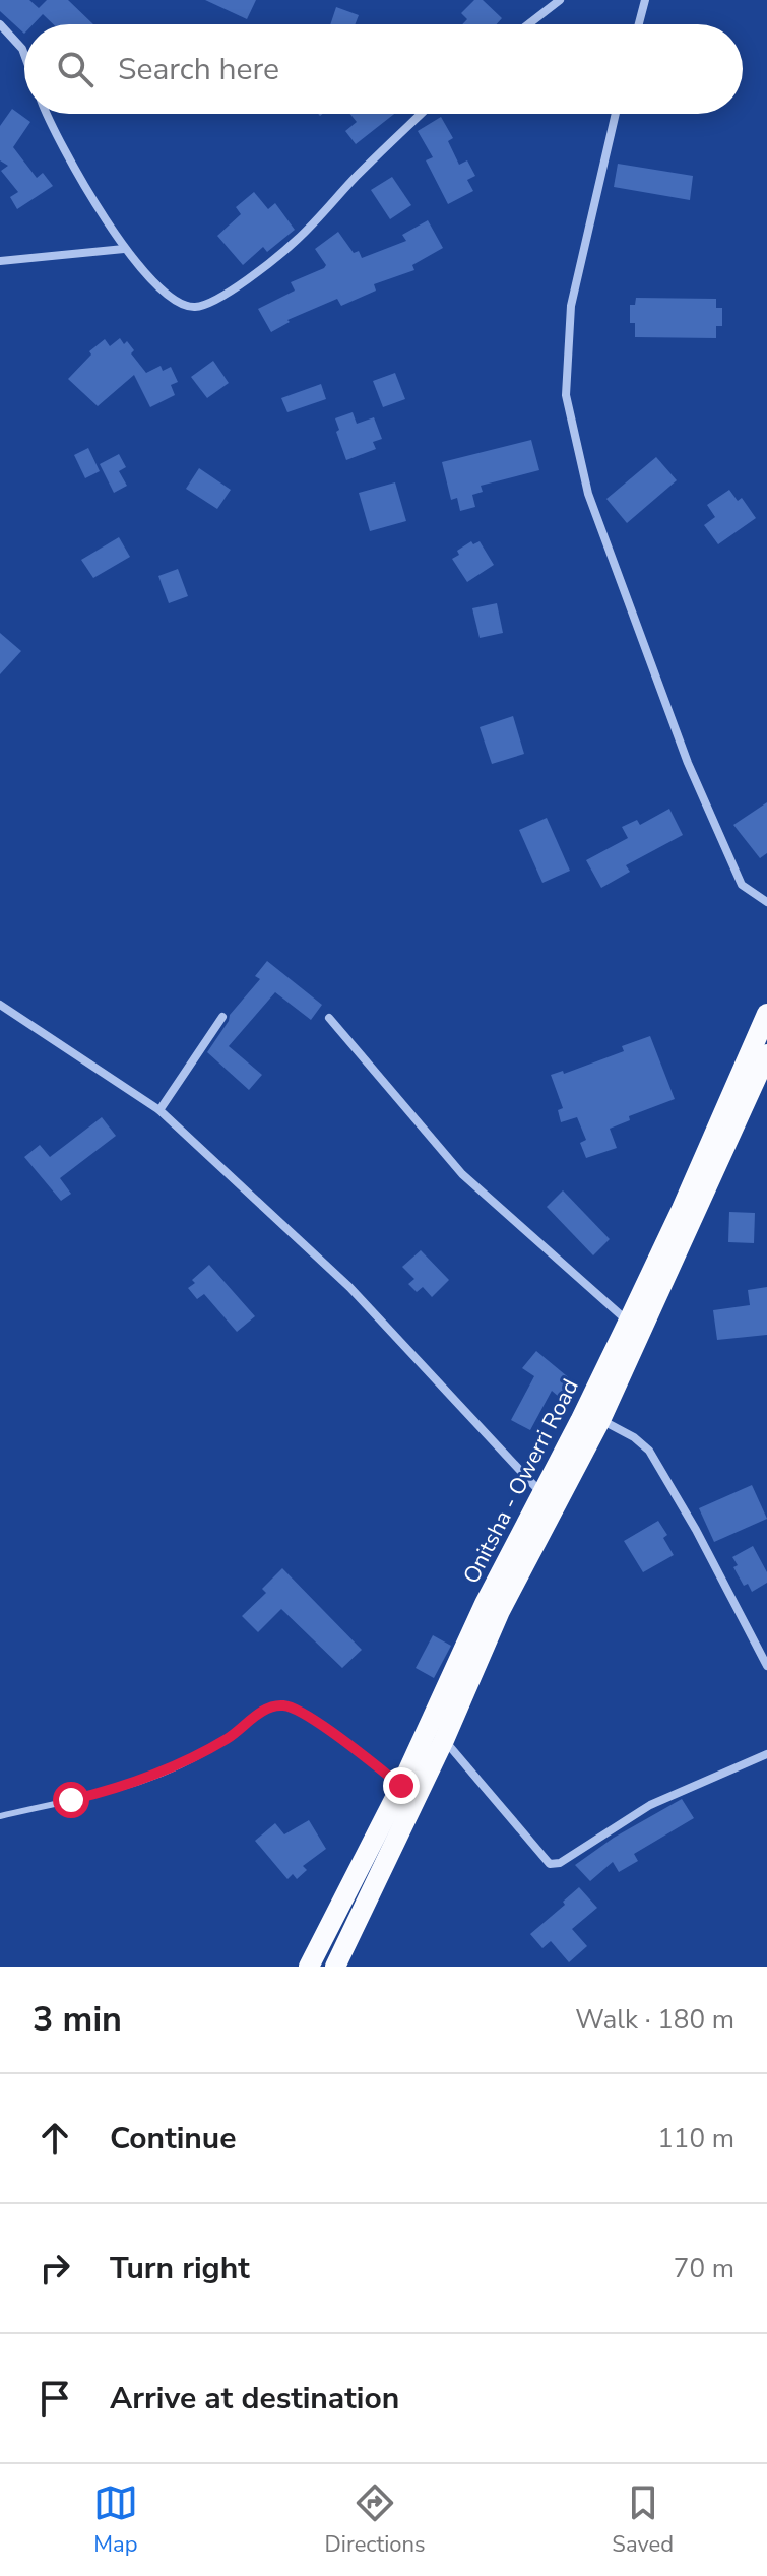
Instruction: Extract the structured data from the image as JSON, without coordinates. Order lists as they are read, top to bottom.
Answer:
{
  "streets": {
    "highway": ["Onitsha - Owerri Road"]
  },
  "page": {
    "search": "Search here",
    "heading": ["3 min", "Walk · 180 m"],
    "list": [
      ["Continue", "110 m"],
      ["Turn right", "70 m"],
      "Arrive at destination"
    ],
    "nav": ["Map", "Directions", "Saved"]
  }
}
